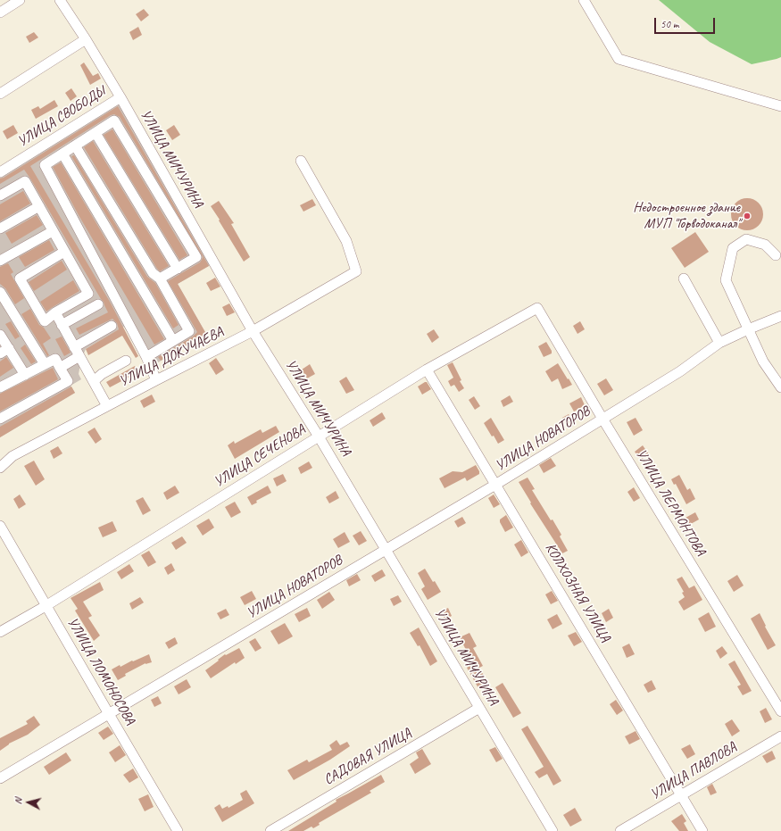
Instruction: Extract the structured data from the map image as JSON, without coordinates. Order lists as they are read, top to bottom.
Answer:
{
  "streets": {
    "street": [
      "УЛИЦА СВОБОДЫ",
      "УЛИЦА МИЧУРИНА",
      "УЛИЦА ДОКУЧАЕВА",
      "УЛИЦА НОВАТОРОВ",
      "УЛИЦА СЕЧЕНОВА",
      "УЛИЦА ЛЕРМОНТОВА",
      "КОЛХОЗНАЯ УЛИЦА",
      "УЛИЦА ЛОМОНОСОВА",
      "САДОВАЯ УЛИЦА",
      "УЛИЦА ПАВЛОВА"
    ]
  },
  "crossings": [
    ["УЛИЦА СВОБОДЫ", "УЛИЦА МИЧУРИНА"],
    ["УЛИЦА МИЧУРИНА", "УЛИЦА ДОКУЧАЕВА"],
    ["УЛИЦА МИЧУРИНА", "УЛИЦА НОВАТОРОВ"],
    ["УЛИЦА МИЧУРИНА", "УЛИЦА СЕЧЕНОВА"],
    ["УЛИЦА МИЧУРИНА", "САДОВАЯ УЛИЦА"],
    ["УЛИЦА НОВАТОРОВ", "УЛИЦА ЛЕРМОНТОВА"],
    ["УЛИЦА НОВАТОРОВ", "КОЛХОЗНАЯ УЛИЦА"],
    ["УЛИЦА НОВАТОРОВ", "УЛИЦА ЛОМОНОСОВА"],
    ["УЛИЦА СЕЧЕНОВА", "УЛИЦА ЛЕРМОНТОВА"],
    ["УЛИЦА СЕЧЕНОВА", "КОЛХОЗНАЯ УЛИЦА"],
    ["УЛИЦА СЕЧЕНОВА", "УЛИЦА ЛОМОНОСОВА"],
    ["КОЛХОЗНАЯ УЛИЦА", "УЛИЦА ПАВЛОВА"]
  ],
  "places": ["Недостроенное здание МУП \"Горводоканал\""],
  "scale_bar": "50 m",
  "north": "left"
}
